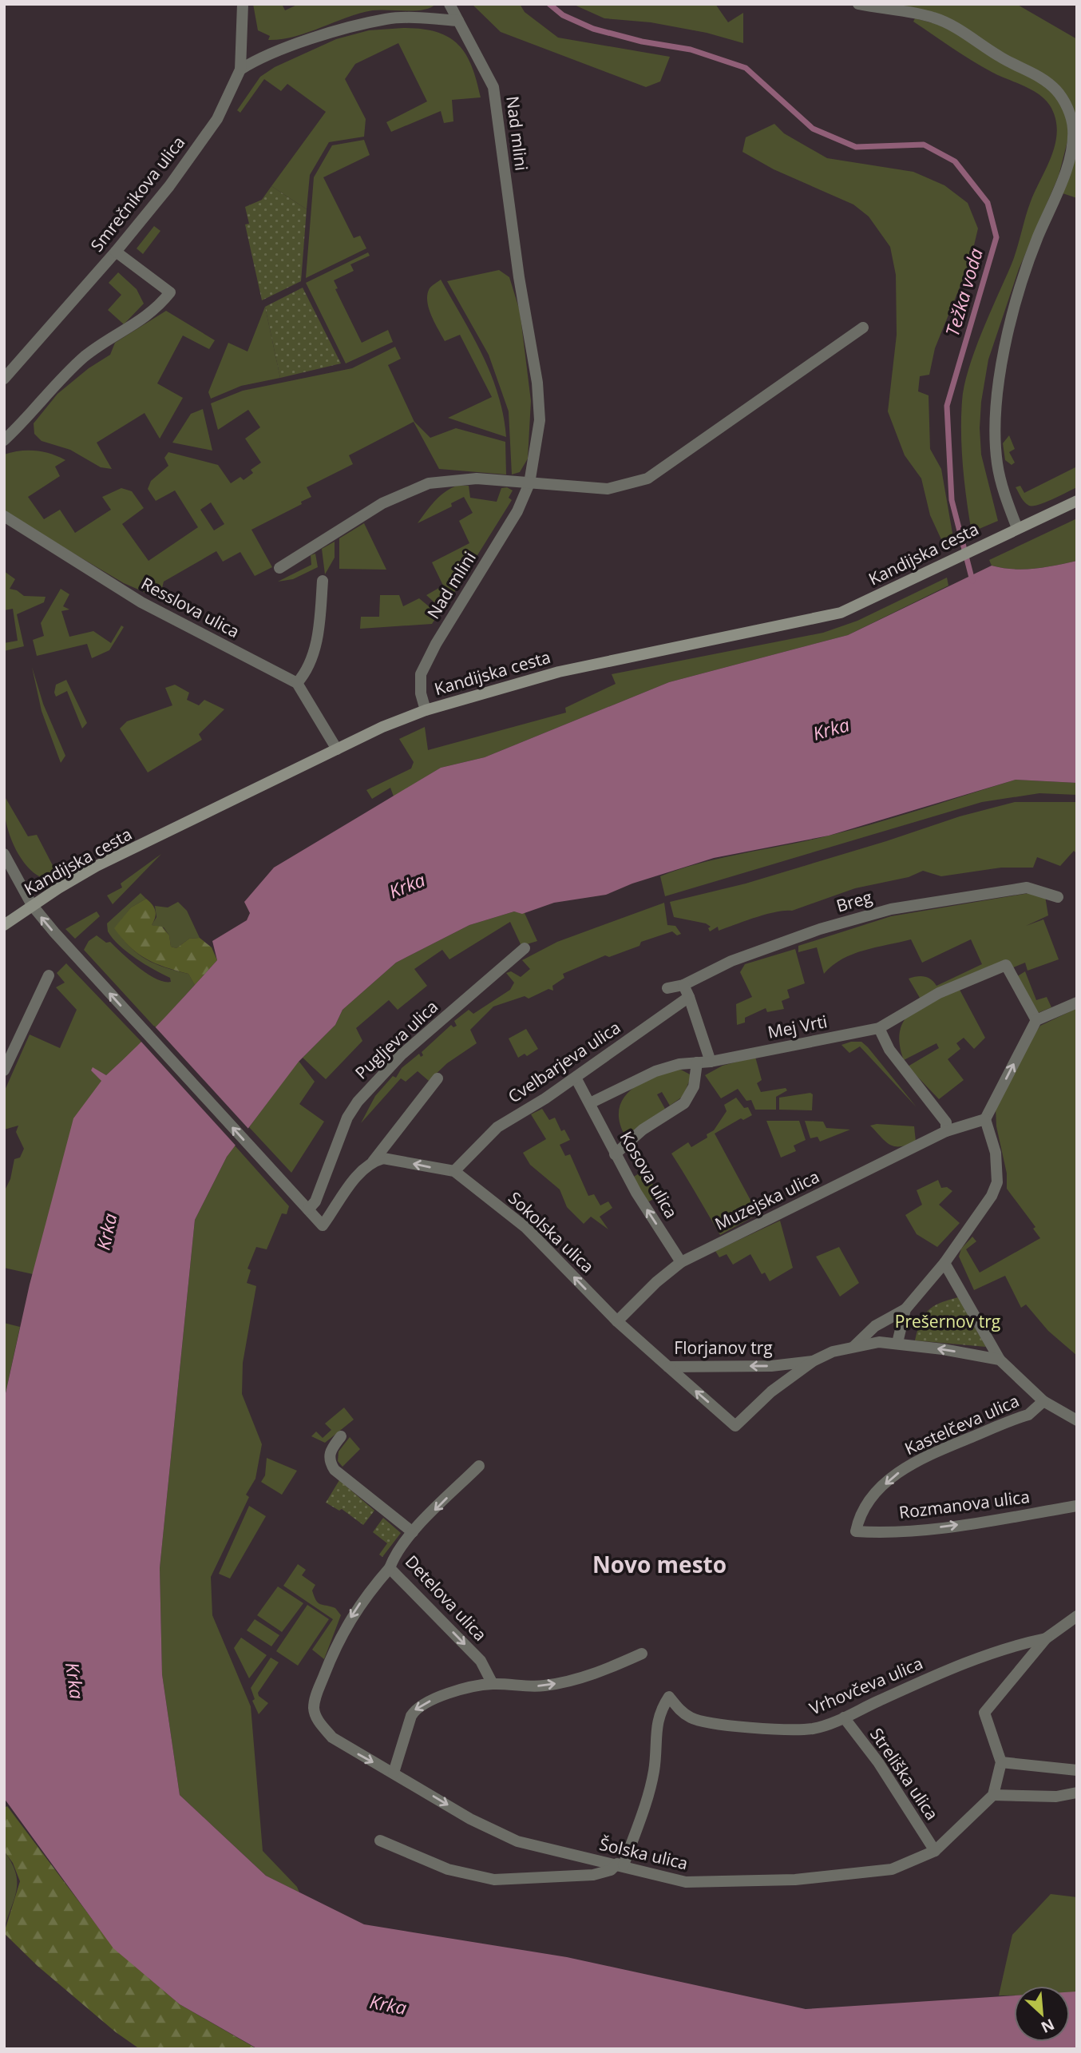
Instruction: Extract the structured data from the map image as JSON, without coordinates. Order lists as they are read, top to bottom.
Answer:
{
  "streets": {
    "main road": ["Kandijska cesta"],
    "street": [
      "Nad mlini",
      "Smrečnikova ulica",
      "Resslova ulica",
      "Breg",
      "Mej Vrti",
      "Pugljeva ulica",
      "Cvelbarjeva ulica",
      "Kosova ulica",
      "Muzejska ulica",
      "Sokolska ulica",
      "Florjanov trg",
      "Kastelčeva ulica",
      "Rozmanova ulica",
      "Detelova ulica",
      "Vrhovčeva ulica",
      "Streliška ulica",
      "Šolska ulica"
    ]
  },
  "crossings": [
    ["Nad mlini", "Kandijska cesta"],
    ["Mej Vrti", "Kosova ulica"],
    ["Cvelbarjeva ulica", "Kosova ulica"],
    ["Cvelbarjeva ulica", "Sokolska ulica"],
    ["Kosova ulica", "Muzejska ulica"],
    ["Muzejska ulica", "Sokolska ulica"],
    ["Muzejska ulica", "Florjanov trg"],
    ["Sokolska ulica", "Florjanov trg"],
    ["Kastelčeva ulica", "Rozmanova ulica"],
    ["Detelova ulica", "Šolska ulica"],
    ["Vrhovčeva ulica", "Streliška ulica"],
    ["Vrhovčeva ulica", "Šolska ulica"],
    ["Streliška ulica", "Šolska ulica"]
  ],
  "one_way": [
    "Kosova ulica",
    "Sokolska ulica",
    "Florjanov trg",
    "Kastelčeva ulica",
    "Rozmanova ulica"
  ],
  "districts": ["Novo mesto"],
  "water": ["Težka voda", "Krka"],
  "parks": ["Prešernov trg"],
  "north": "bottom right"
}
